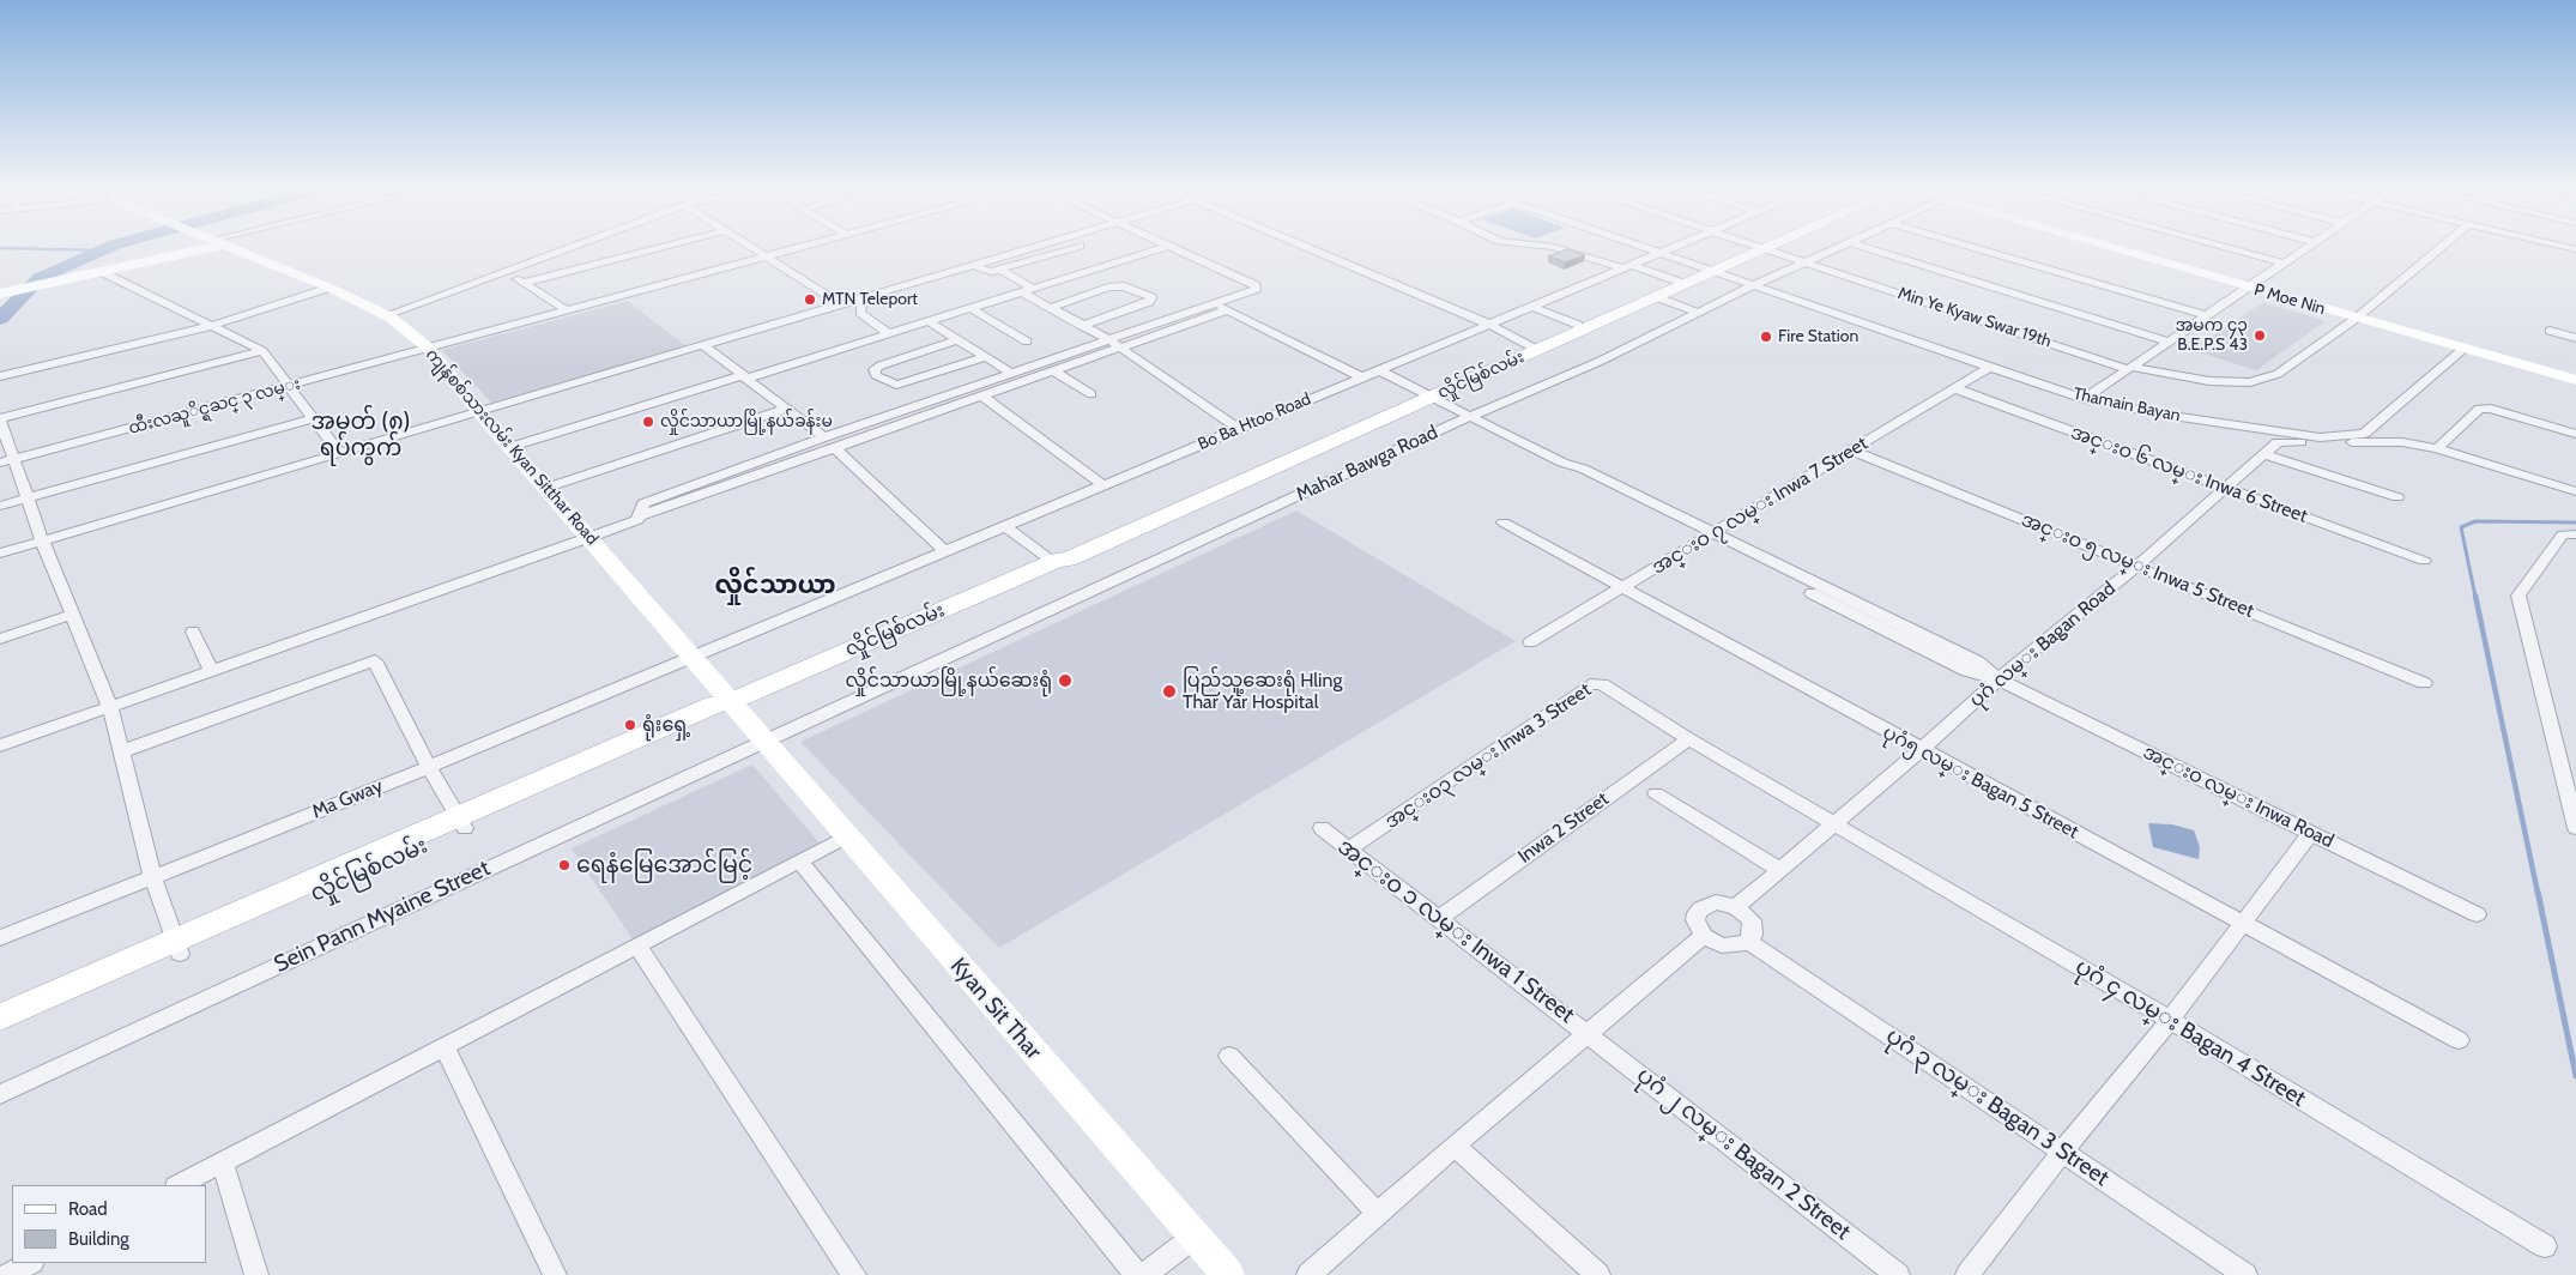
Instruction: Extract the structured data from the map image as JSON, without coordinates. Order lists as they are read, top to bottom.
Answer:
{
  "streets": {
    "main road": [
      "P Moe Nin",
      "လှိုင်မြစ်လမ်း",
      "ကျန်စစ်သားလမ်း Kyan Sitthar Road",
      "Kyan Sit Thar"
    ],
    "street": [
      "Min Ye Kyaw Swar 19th",
      "Thamain Bayan",
      "ထီးလႀူိင္ရႀင္ ၃ လမ္း",
      "Bo Ba Htoo Road",
      "Mahar Bawga Road",
      "အင္းဝ ၆ လမ္း Inwa 6 Street",
      "အင္းဝ ၇ လမ္း Inwa 7 Street",
      "အင္းဝ ၅ လမ္း Inwa 5 Street",
      "ပုဂံ လမ္း Bagan Road",
      "အင္းဝ၃ လမ္း Inwa 3 Street",
      "ပုဂံ၅ လမ္း Bagan 5 Street",
      "အင္းဝ လမ္း Inwa Road",
      "Ma Gway",
      "Inwa 2 Street",
      "Sein Pann Myaine Street",
      "အင္းဝ ၁ လမ္း Inwa 1 Street",
      "ပုဂံ ၄ လမ္း Bagan 4 Street",
      "ပုဂံ ၃ လမ္း Bagan 3 Street",
      "ပုဂံ ၂ လမ္း Bagan 2 Street"
    ]
  },
  "crossings": [
    ["P Moe Nin", "Min Ye Kyaw Swar 19th"],
    ["P Moe Nin", "Thamain Bayan"],
    ["Min Ye Kyaw Swar 19th", "Mahar Bawga Road"],
    ["လှိုင်မြစ်လမ်း", "Thamain Bayan"],
    ["လှိုင်မြစ်လမ်း", "ကျန်စစ်သားလမ်း Kyan Sitthar Road"],
    ["လှိုင်မြစ်လမ်း", "အင္းဝ လမ္း Inwa Road"],
    ["လှိုင်မြစ်လမ်း", "Kyan Sit Thar"],
    ["Thamain Bayan", "Bo Ba Htoo Road"],
    ["Thamain Bayan", "Mahar Bawga Road"],
    ["Thamain Bayan", "အင္းဝ ၇ လမ္း Inwa 7 Street"],
    ["ထီးလႀူိင္ရႀင္ ၃ လမ္း", "ကျန်စစ်သားလမ်း Kyan Sitthar Road"],
    ["Bo Ba Htoo Road", "ကျန်စစ်သားလမ်း Kyan Sitthar Road"],
    ["Bo Ba Htoo Road", "အင္းဝ လမ္း Inwa Road"],
    ["Bo Ba Htoo Road", "Ma Gway"],
    ["ကျန်စစ်သားလမ်း Kyan Sitthar Road", "Ma Gway"],
    ["ကျန်စစ်သားလမ်း Kyan Sitthar Road", "Kyan Sit Thar"],
    ["Mahar Bawga Road", "အင္းဝ လမ္း Inwa Road"],
    ["Mahar Bawga Road", "Sein Pann Myaine Street"],
    ["Mahar Bawga Road", "Kyan Sit Thar"],
    ["အင္းဝ ၆ လမ္း Inwa 6 Street", "အင္းဝ ၇ လမ္း Inwa 7 Street"],
    ["အင္းဝ ၆ လမ္း Inwa 6 Street", "ပုဂံ လမ္း Bagan Road"],
    ["အင္းဝ ၇ လမ္း Inwa 7 Street", "အင္းဝ ၅ လမ္း Inwa 5 Street"],
    ["အင္းဝ ၇ လမ္း Inwa 7 Street", "ပုဂံ၅ လမ္း Bagan 5 Street"],
    ["အင္းဝ ၇ လမ္း Inwa 7 Street", "အင္းဝ လမ္း Inwa Road"],
    ["အင္းဝ ၅ လမ္း Inwa 5 Street", "ပုဂံ လမ္း Bagan Road"],
    ["ပုဂံ လမ္း Bagan Road", "ပုဂံ၅ လမ္း Bagan 5 Street"],
    ["ပုဂံ လမ္း Bagan Road", "အင္းဝ လမ္း Inwa Road"],
    ["ပုဂံ လမ္း Bagan Road", "ပုဂံ ၄ လမ္း Bagan 4 Street"],
    ["ပုဂံ လမ္း Bagan Road", "ပုဂံ ၃ လမ္း Bagan 3 Street"],
    ["အင္းဝ၃ လမ္း Inwa 3 Street", "အင္းဝ ၁ လမ္း Inwa 1 Street"],
    ["အင္းဝ၃ လမ္း Inwa 3 Street", "ပုဂံ ၄ လမ္း Bagan 4 Street"],
    ["Inwa 2 Street", "အင္းဝ ၁ လမ္း Inwa 1 Street"],
    ["Inwa 2 Street", "ပုဂံ ၄ လမ္း Bagan 4 Street"],
    ["Sein Pann Myaine Street", "Kyan Sit Thar"],
    ["အင္းဝ ၁ လမ္း Inwa 1 Street", "ပုဂံ ၂ လမ္း Bagan 2 Street"]
  ],
  "districts": ["အမှတ် (၈) ရပ်ကွက်", "လှိုင်သာယာ"],
  "places": [
    "MTN Teleport",
    "အမက ၄၃ B.E.P.S 43",
    "Fire Station",
    "လှိုင်သာယာမြို့နယ်ခန်းမ",
    "လှိုင်သာယာမြို့နယ်ဆေးရုံ",
    "ပြည်သူ့ဆေးရုံ Hling Thar Yar Hospital",
    "ရုံးရှေ့",
    "ရေနံမြေအောင်မြင့်"
  ],
  "legend": ["Road", "Building"]
}
